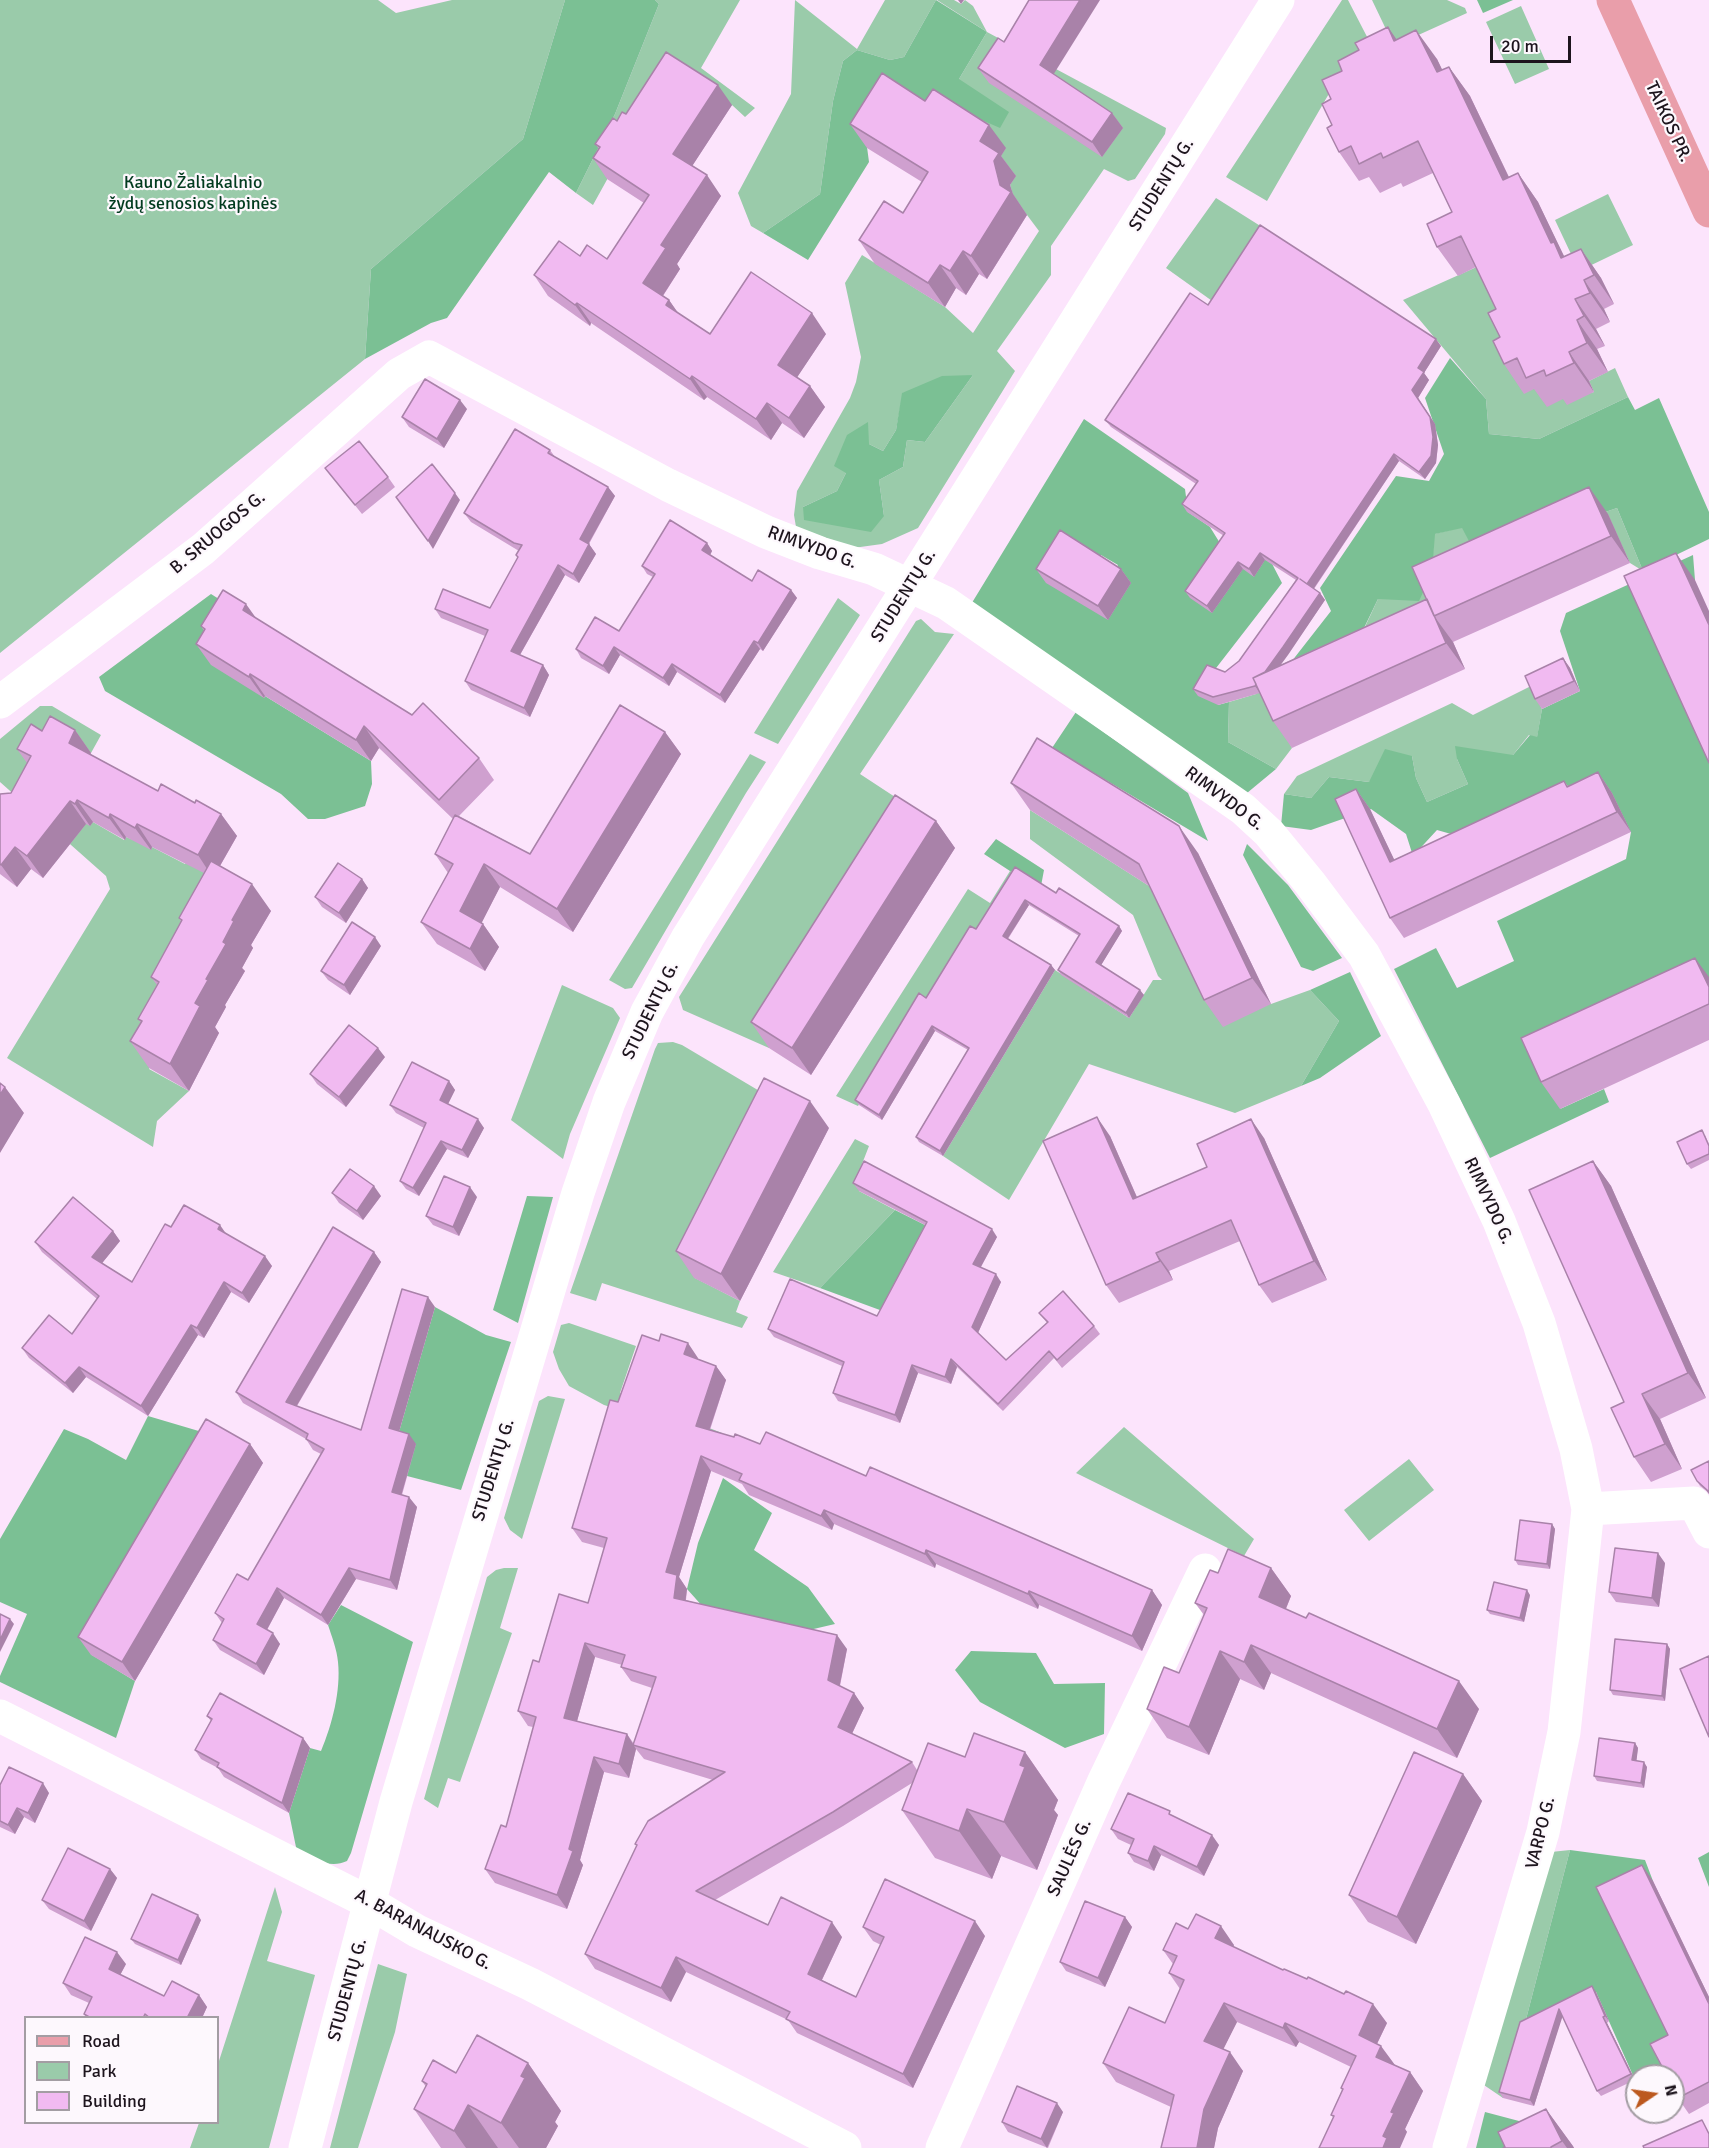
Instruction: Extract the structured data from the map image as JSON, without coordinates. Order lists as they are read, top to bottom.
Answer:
{
  "streets": {
    "main road": ["TAIKOS PR."],
    "street": [
      "STUDENTŲ G.",
      "B. SRUOGOS G.",
      "RIMVYDO G.",
      "VARPO G.",
      "SAULĖS G.",
      "A. BARANAUSKO G."
    ]
  },
  "crossings": [
    ["STUDENTŲ G.", "RIMVYDO G."],
    ["STUDENTŲ G.", "A. BARANAUSKO G."],
    ["B. SRUOGOS G.", "RIMVYDO G."],
    ["RIMVYDO G.", "VARPO G."]
  ],
  "parks": ["Kauno Žaliakalnio žydų senosios kapinės"],
  "legend": ["Road", "Park", "Building"],
  "scale_bar": "20 m",
  "north": "right"
}
